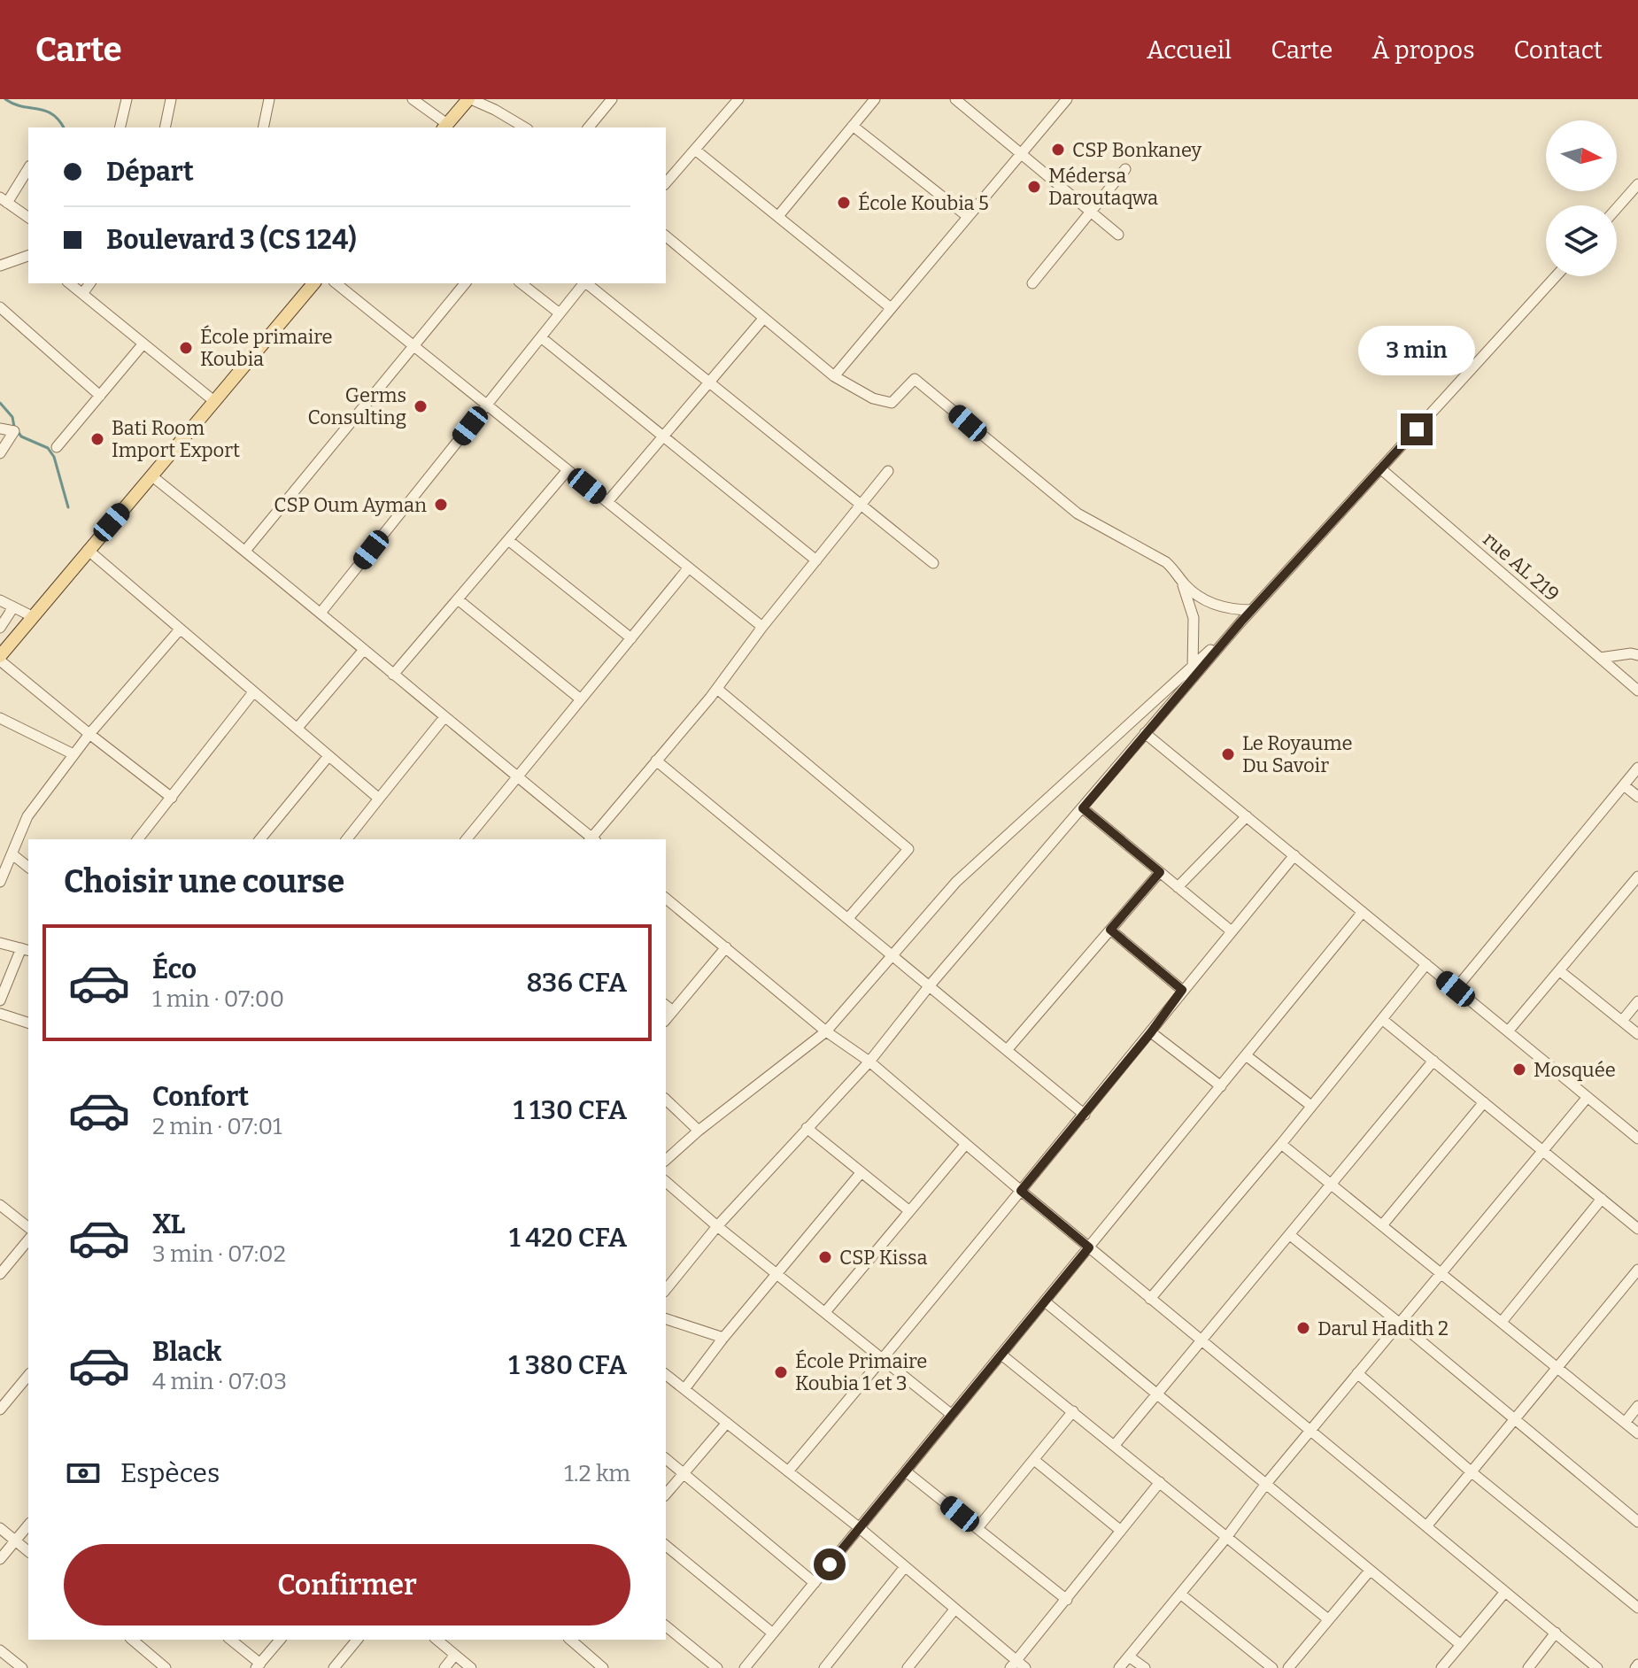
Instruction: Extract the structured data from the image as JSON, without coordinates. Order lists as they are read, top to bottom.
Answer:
{
  "streets": {
    "street": ["rue AL 219"]
  },
  "places": [
    "CSP Bonkaney",
    "Médersa Daroutaqwa",
    "École Koubia 5",
    "École primaire Koubia",
    "Germs Consulting",
    "Bati Room Import Export",
    "CSP Oum Ayman",
    "Le Royaume Du Savoir",
    "Mosquée",
    "CSP Kissa",
    "Darul Hadith 2",
    "École Primaire Koubia 1 et 3"
  ],
  "north": "right",
  "page": {
    "header": "Carte",
    "nav": [
      "Accueil",
      "Carte",
      "À propos",
      "Contact"
    ],
    "banner": ["Départ", "Boulevard 3 (CS 124)"],
    "bubble": "3 min",
    "heading": "Choisir une course",
    "list": [
      {
        "name": "Éco",
        "note": "1 min · 07:00",
        "value": "836 CFA"
      },
      {
        "name": "Confort",
        "note": "2 min · 07:01",
        "value": "1 130 CFA"
      },
      {
        "name": "XL",
        "note": "3 min · 07:02",
        "value": "1 420 CFA"
      },
      {
        "name": "Black",
        "note": "4 min · 07:03",
        "value": "1 380 CFA"
      }
    ],
    "pay": ["Espèces", "1.2 km"],
    "buttons": "Confirmer"
  }
}
